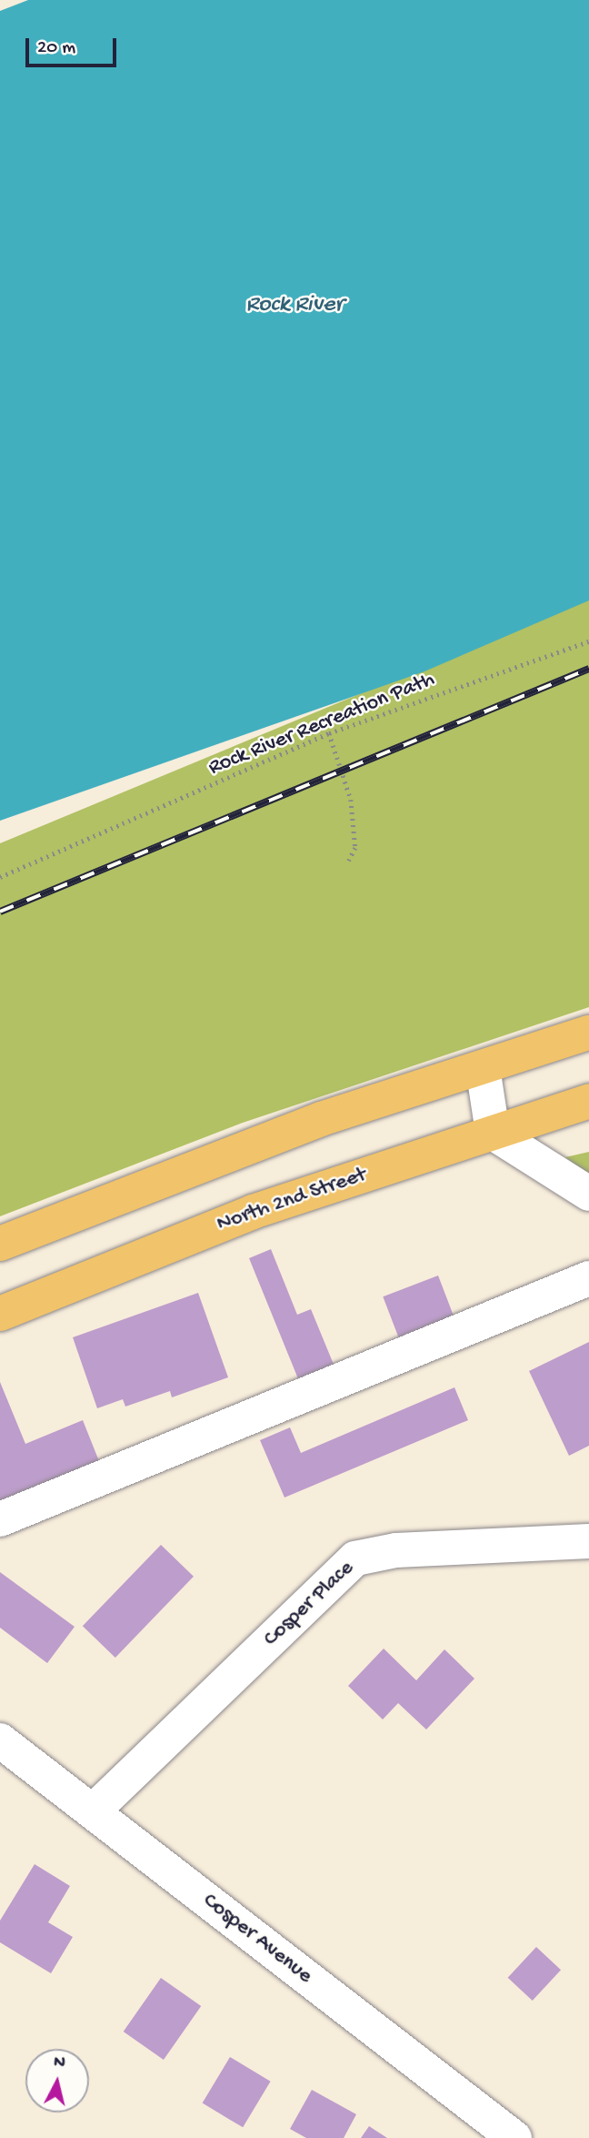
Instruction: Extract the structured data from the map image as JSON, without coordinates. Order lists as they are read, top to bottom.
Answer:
{
  "streets": {
    "main road": ["North 2nd Street"],
    "street": ["Cosper Place", "Cosper Avenue"],
    "path": ["Rock River Recreation Path"]
  },
  "crossings": [
    ["Cosper Place", "Cosper Avenue"]
  ],
  "water": ["Rock River"],
  "scale_bar": "20 m",
  "north": "top"
}
